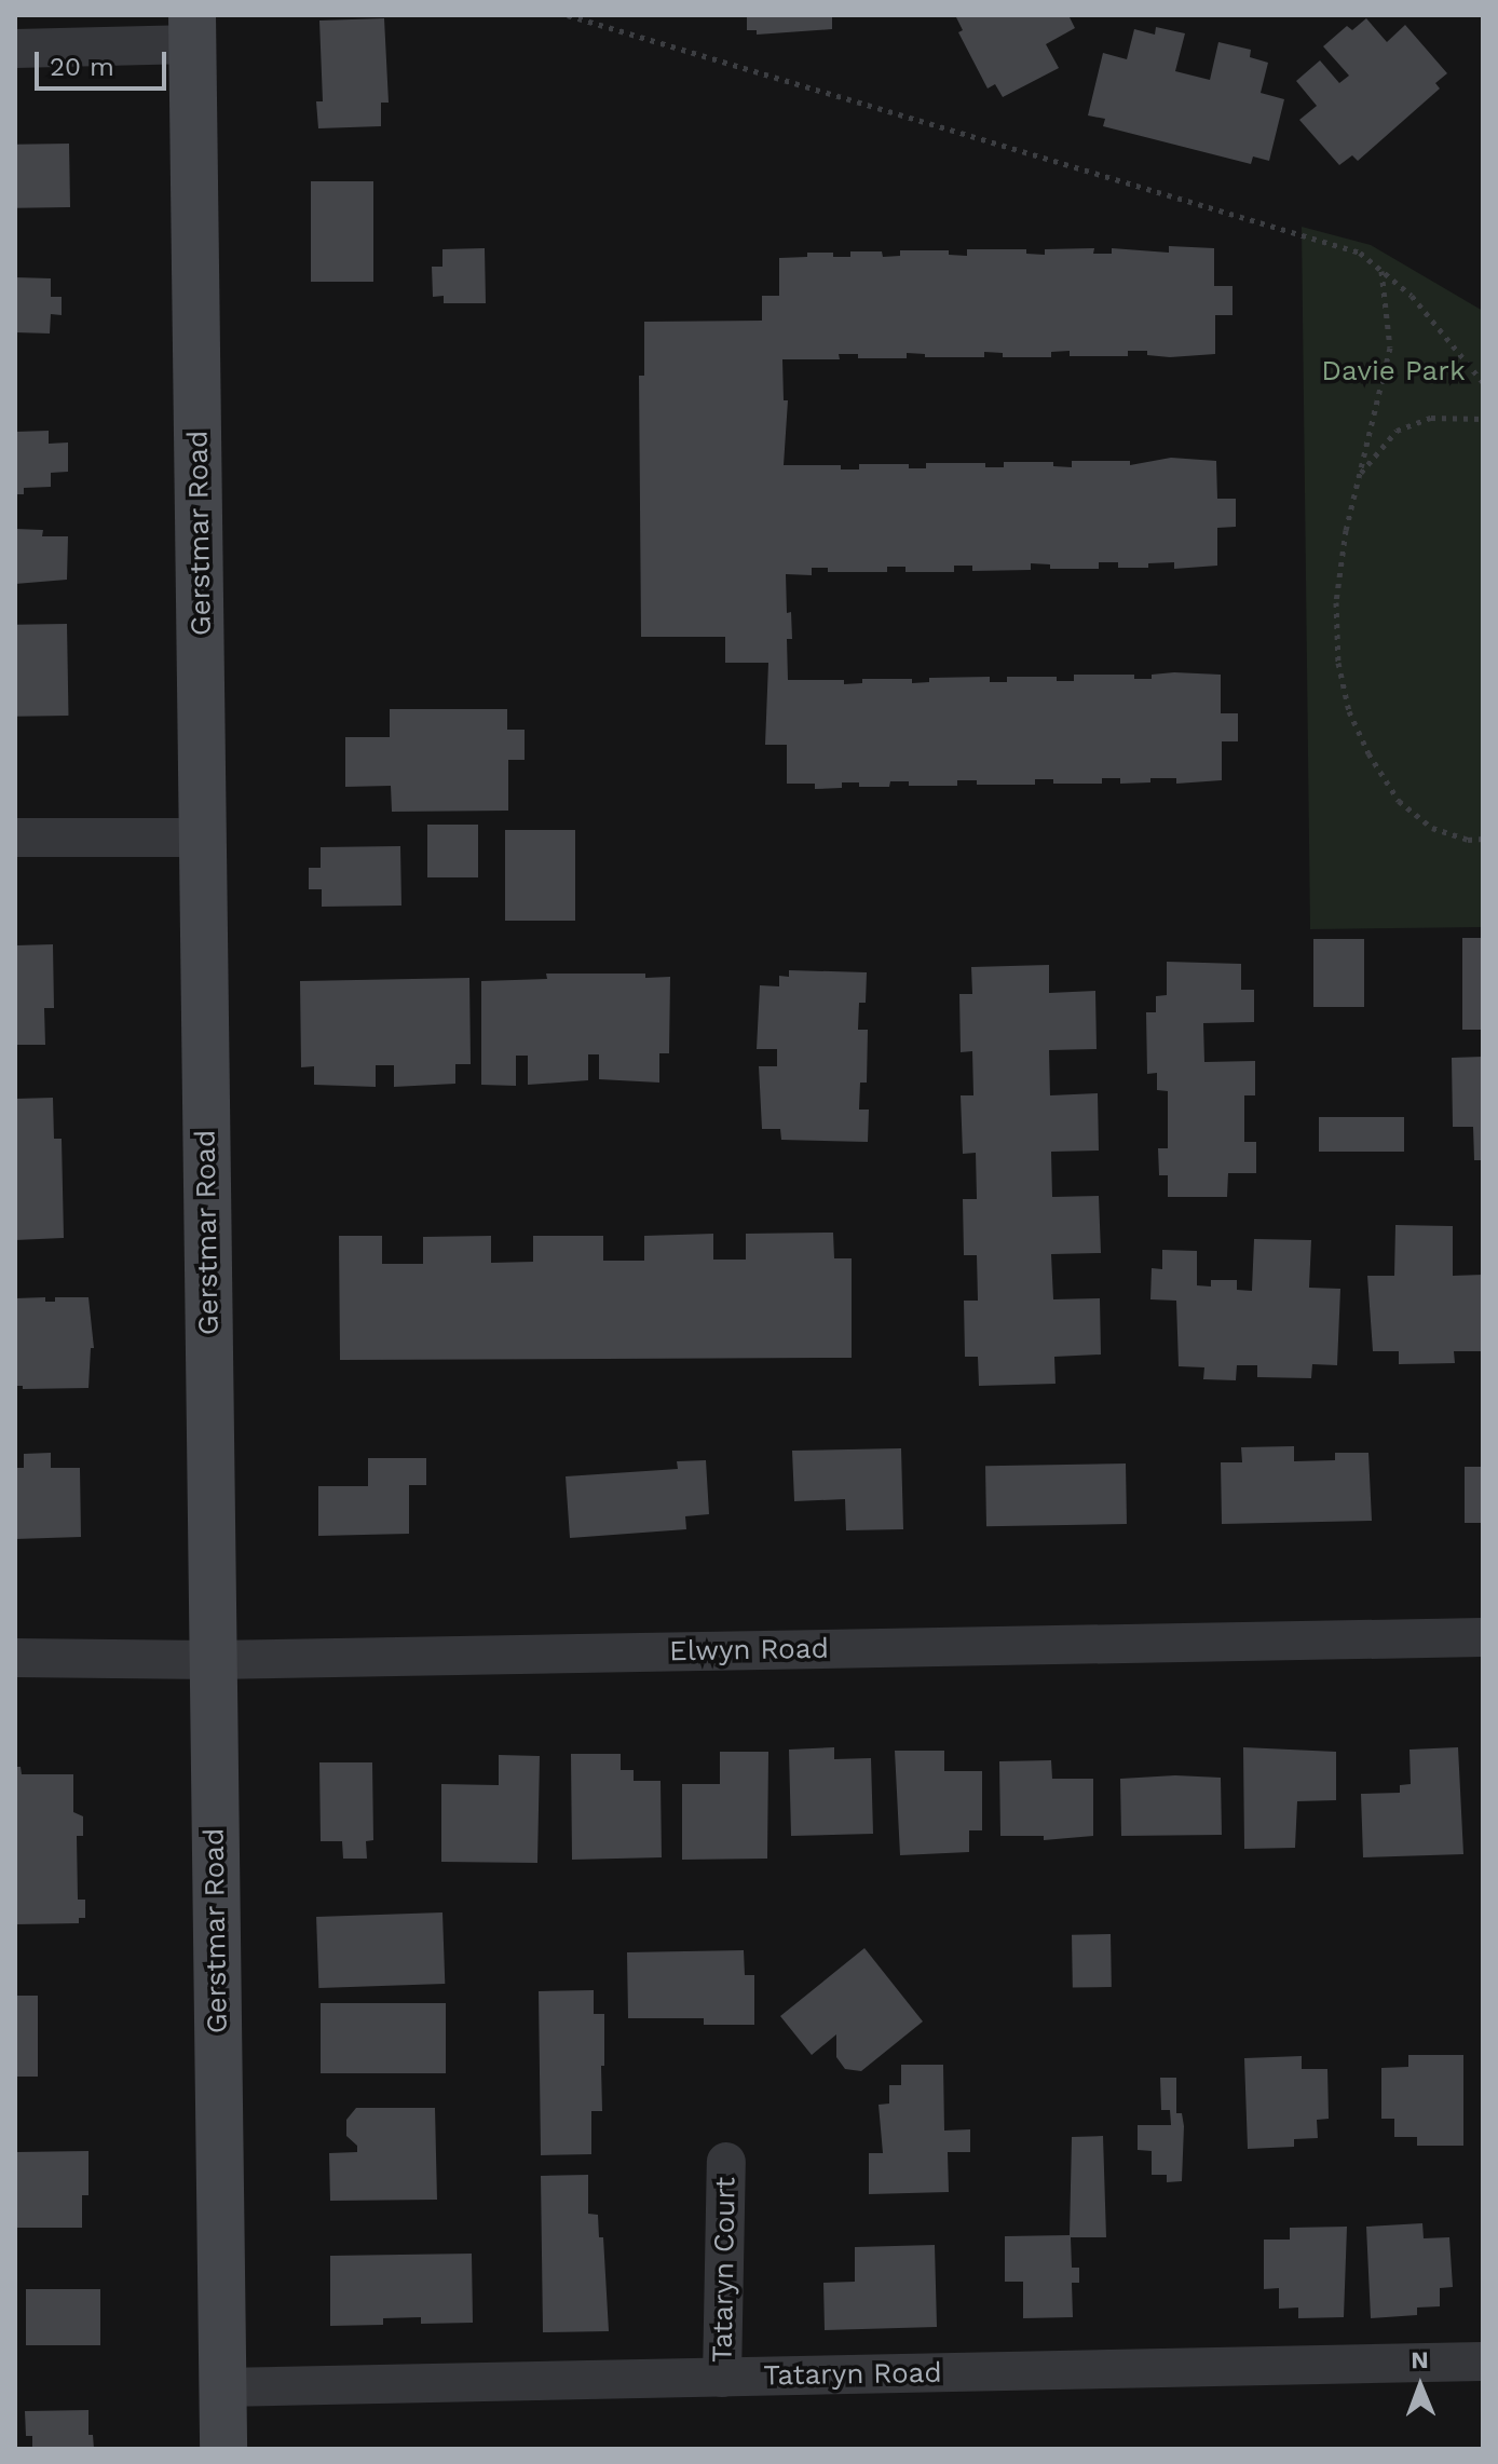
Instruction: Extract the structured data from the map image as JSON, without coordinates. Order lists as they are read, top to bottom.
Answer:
{
  "streets": {
    "street": [
      "Gerstmar Road",
      "Elwyn Road",
      "Tataryn Court",
      "Tataryn Road"
    ]
  },
  "crossings": [
    ["Gerstmar Road", "Elwyn Road"],
    ["Gerstmar Road", "Tataryn Road"],
    ["Tataryn Court", "Tataryn Road"]
  ],
  "parks": ["Davie Park"],
  "scale_bar": "20 m",
  "north": "top"
}
